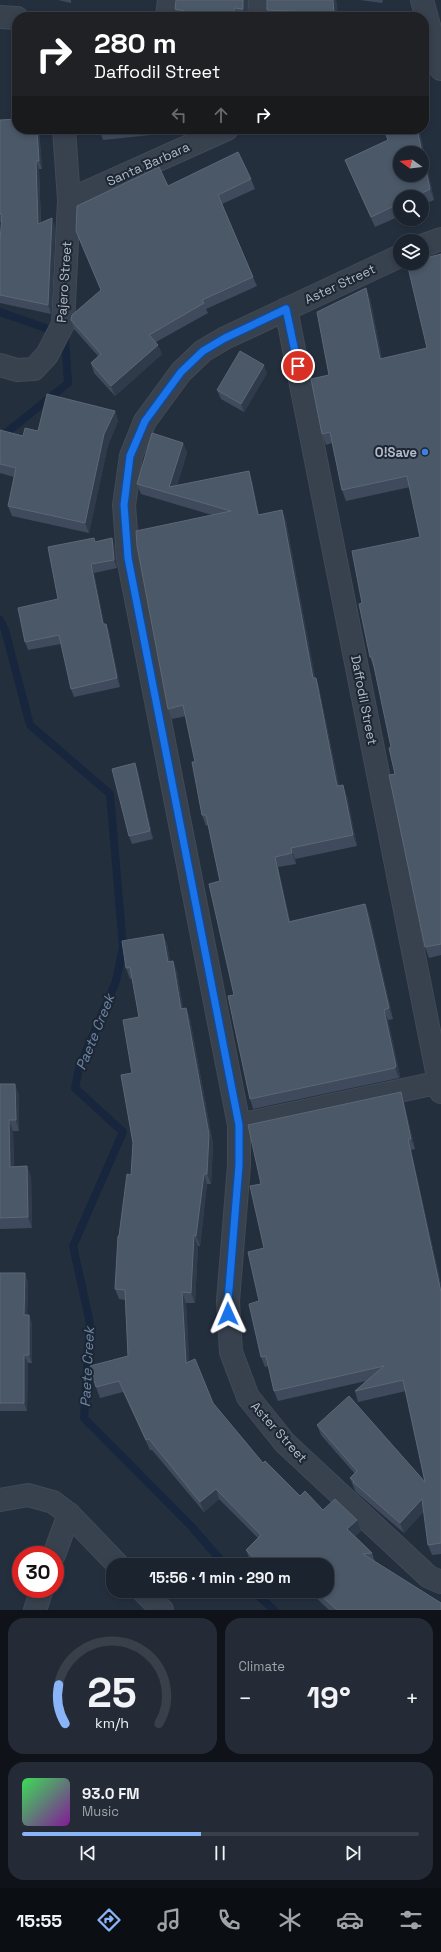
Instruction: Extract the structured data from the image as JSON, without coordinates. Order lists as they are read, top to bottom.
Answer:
{
  "streets": {
    "street": [
      "Santa Barbara",
      "Pajero Street",
      "Aster Street",
      "Daffodil Street"
    ]
  },
  "crossings": [
    ["Santa Barbara", "Pajero Street"],
    ["Aster Street", "Daffodil Street"]
  ],
  "water": ["Paete Creek"],
  "places": ["O!Save"],
  "north": "left",
  "page": {
    "turn": ["280 m", "Daffodil Street"],
    "limit": "30",
    "trip": "15:56 · 1 min · 290 m",
    "tile": "Climate",
    "heat": ["−", "19°", "+"],
    "song": ["93.0 FM", "Music"],
    "tabs": "15:55",
    "gauge": ["25", "km/h"]
  }
}
